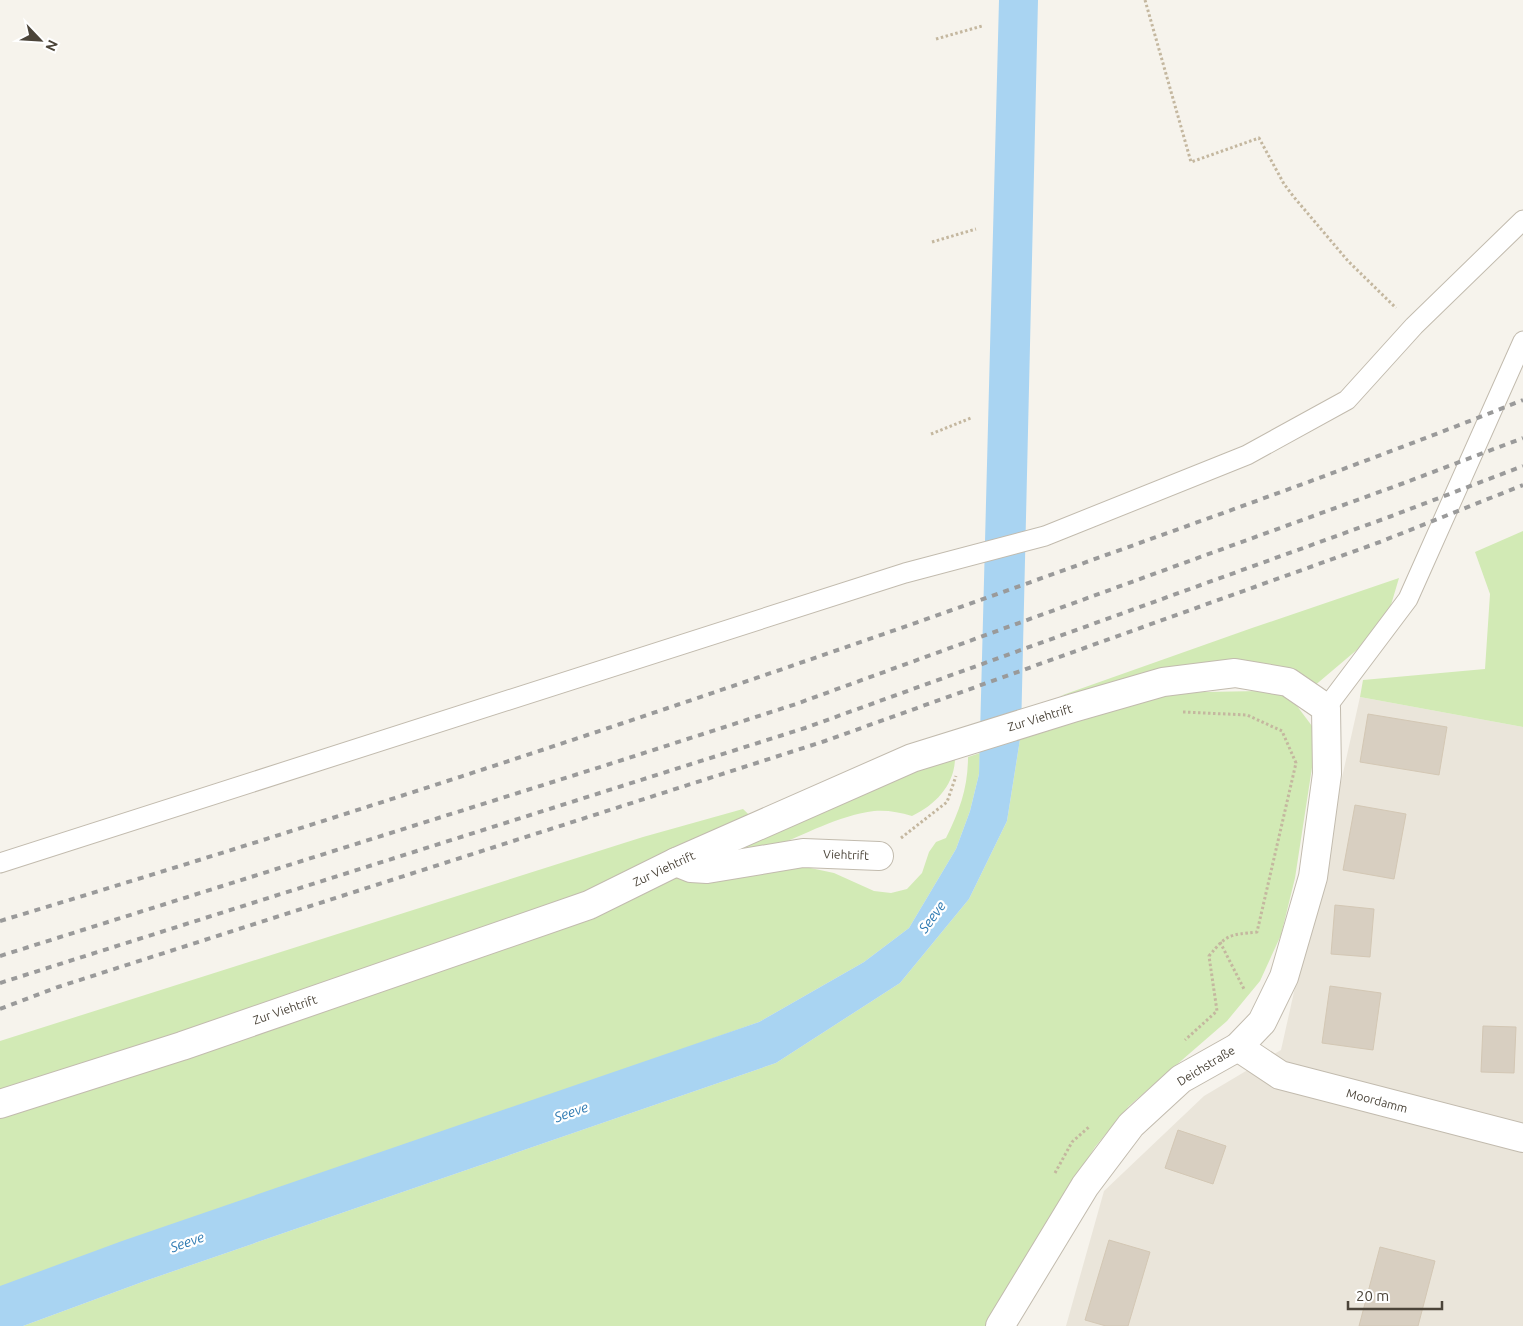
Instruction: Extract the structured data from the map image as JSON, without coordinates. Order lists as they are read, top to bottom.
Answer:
{
  "streets": {
    "street": [
      "Zur Viehtrift",
      "Viehtrift",
      "Deichstraße",
      "Moordamm"
    ]
  },
  "crossings": [
    ["Zur Viehtrift", "Viehtrift"],
    ["Zur Viehtrift", "Deichstraße"],
    ["Deichstraße", "Moordamm"]
  ],
  "water": ["Seeve"],
  "scale_bar": "20 m",
  "north": "bottom right"
}
